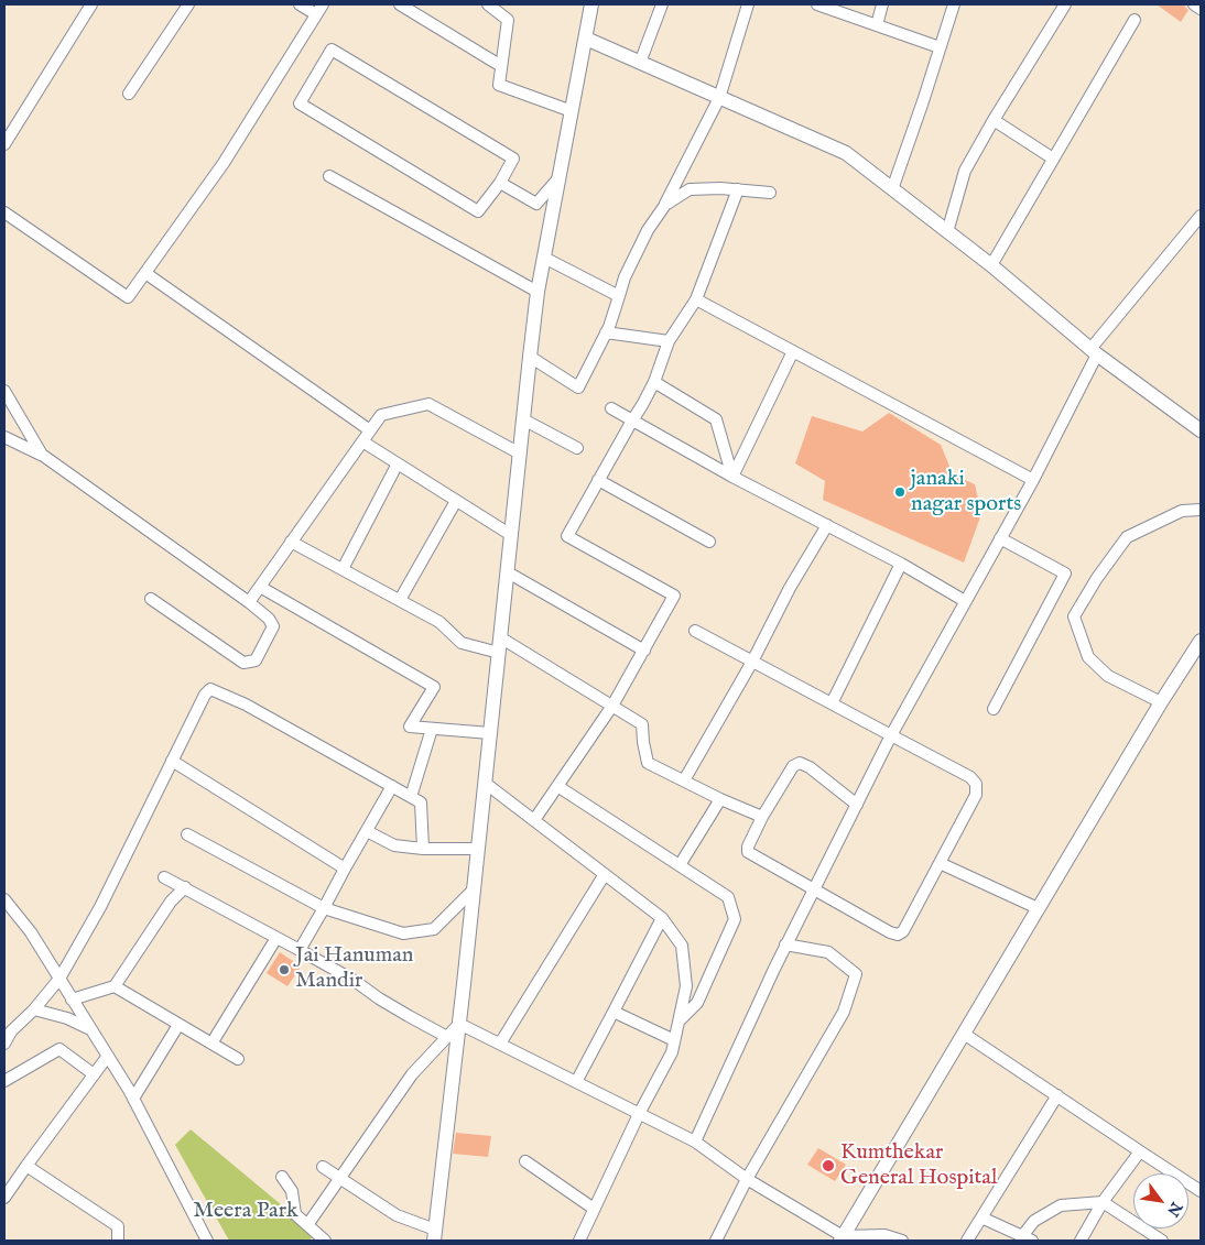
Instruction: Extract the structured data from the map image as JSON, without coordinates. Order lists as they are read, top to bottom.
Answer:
{
  "parks": ["Meera Park"],
  "places": ["janaki nagar sports", "Jai Hanuman Mandir", "Kumthekar General Hospital"],
  "north": "bottom right"
}
